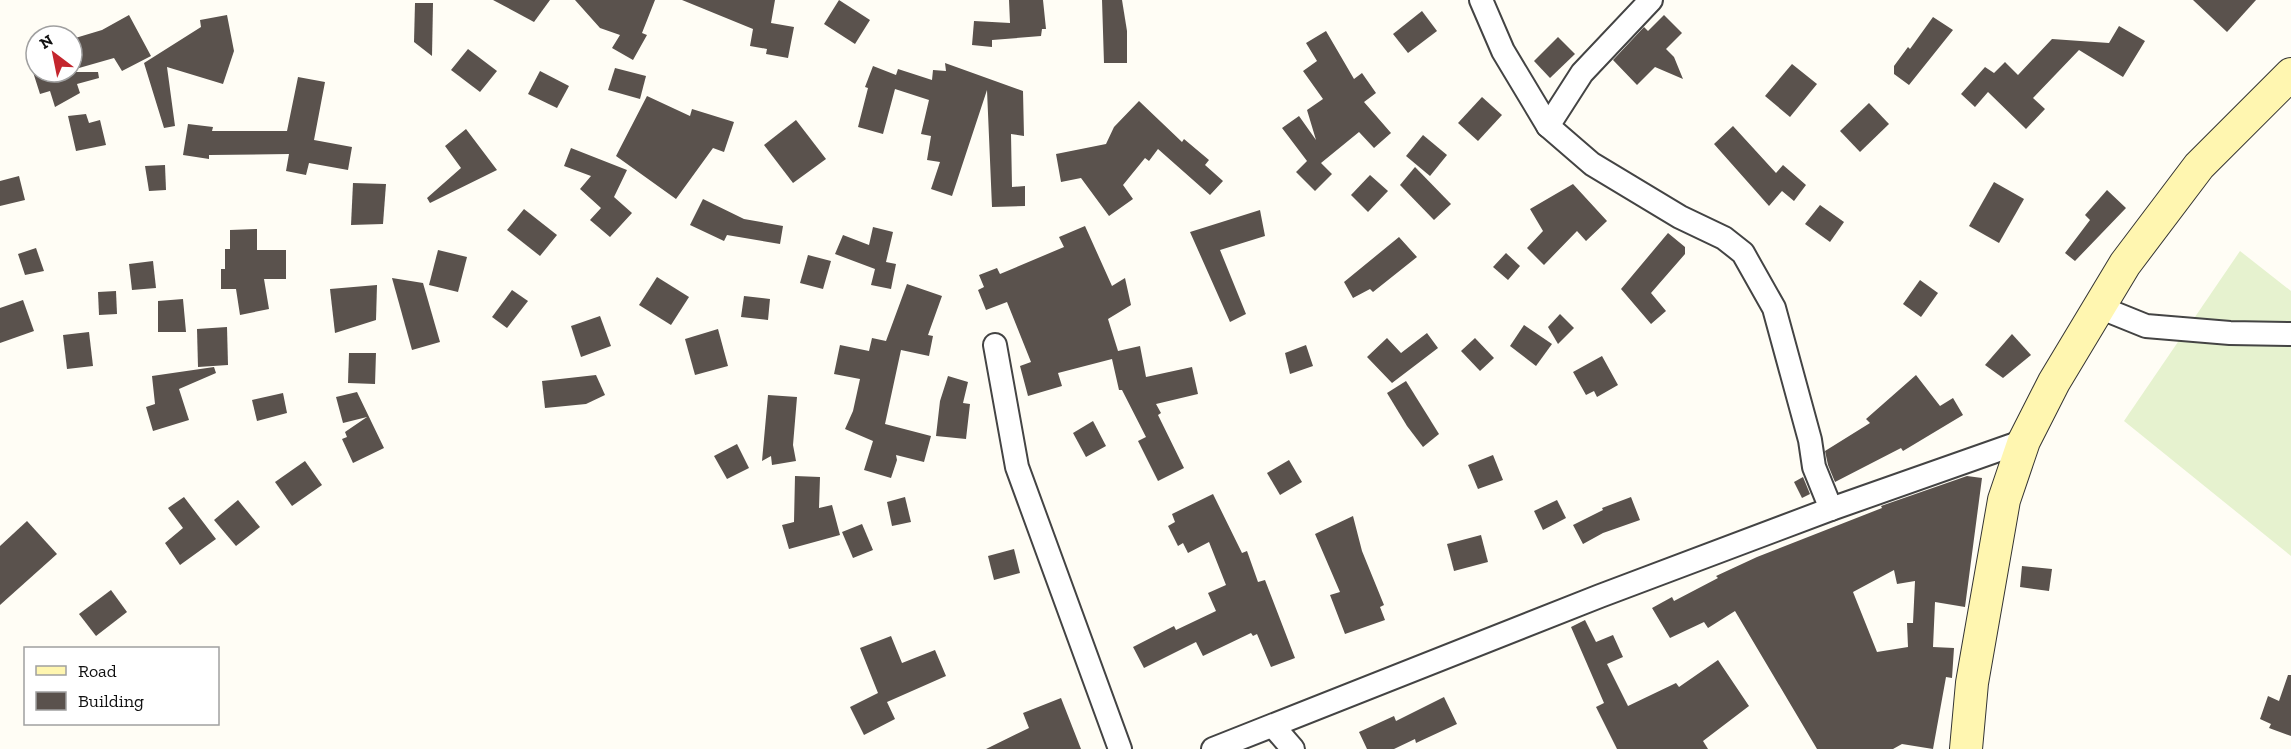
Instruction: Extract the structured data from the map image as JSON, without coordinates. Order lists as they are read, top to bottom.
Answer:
{
  "legend": ["Road", "Building"],
  "north": "top left"
}
